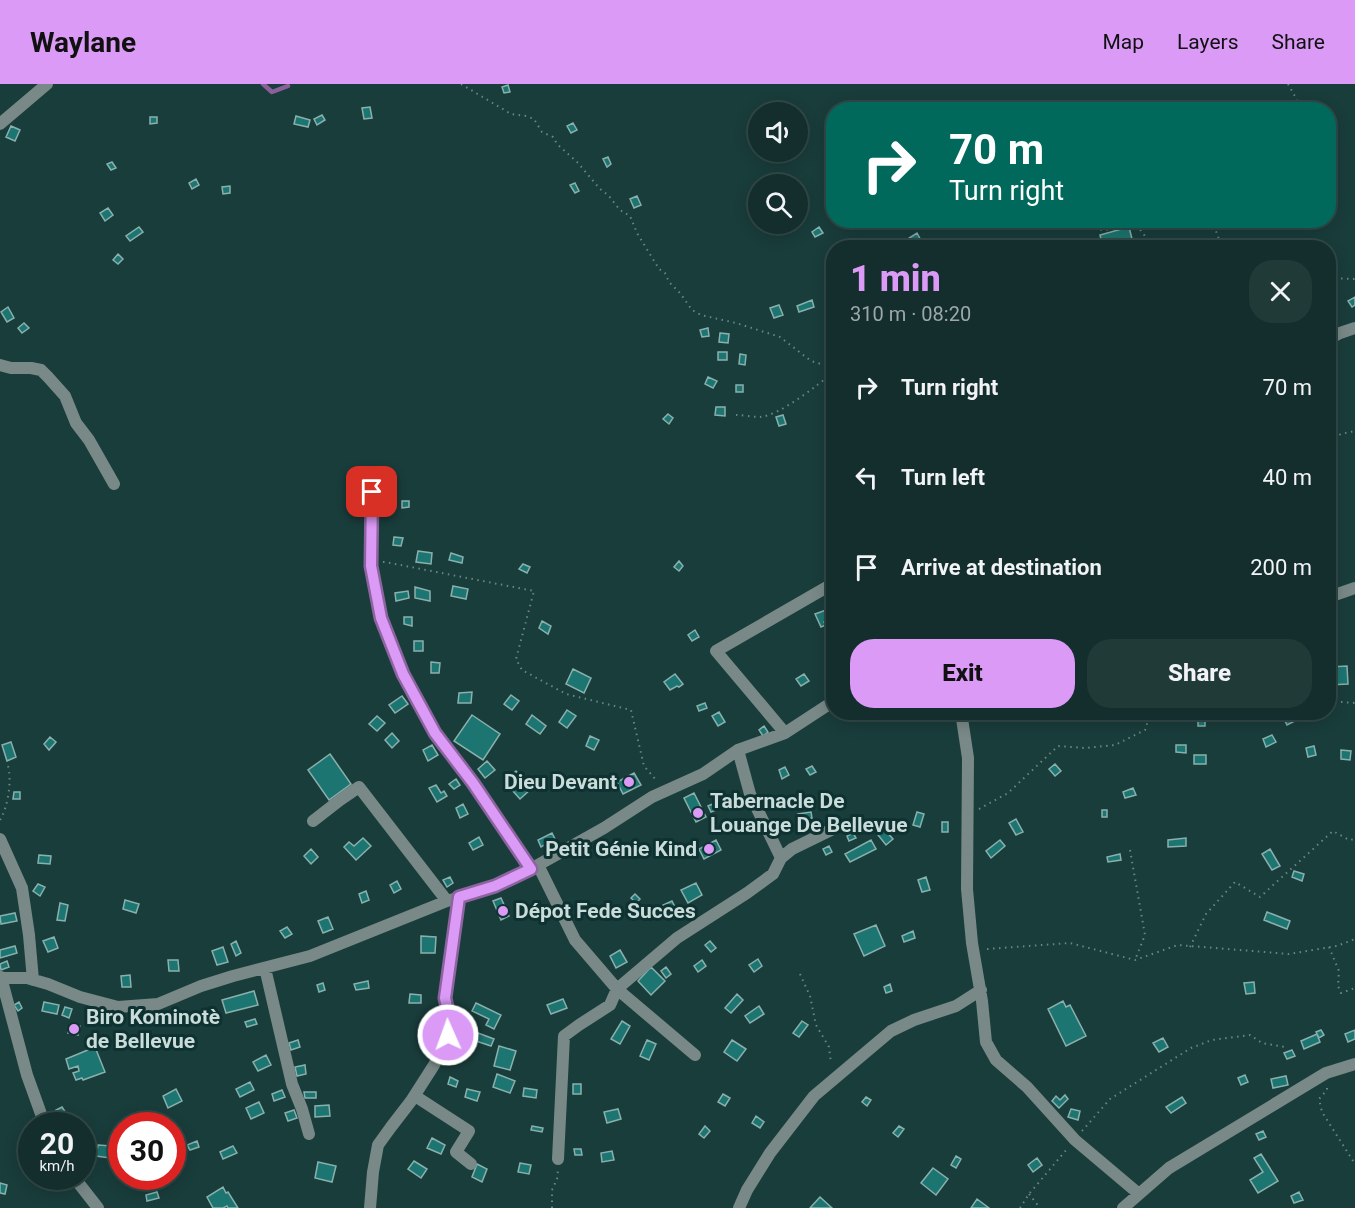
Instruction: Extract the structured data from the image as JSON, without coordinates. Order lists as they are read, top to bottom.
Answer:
{
  "places": [
    "Dieu Devant",
    "Tabernacle De Louange De Bellevue",
    "Petit Génie Kind",
    "Dépot Fede Succes",
    "Biro Kominotè de Bellevue"
  ],
  "page": {
    "header": "Waylane",
    "nav": ["Map", "Layers", "Share"],
    "turn": ["70 m", "Turn right"],
    "heading": ["1 min", "310 m · 08:20"],
    "list": [
      {
        "name": "Turn right",
        "value": "70 m"
      },
      {
        "name": "Turn left",
        "value": "40 m"
      },
      {
        "name": "Arrive at destination",
        "value": "200 m"
      }
    ],
    "buttons": ["Exit", "Share"],
    "speed": "20 km/h",
    "limit": "30"
  }
}
